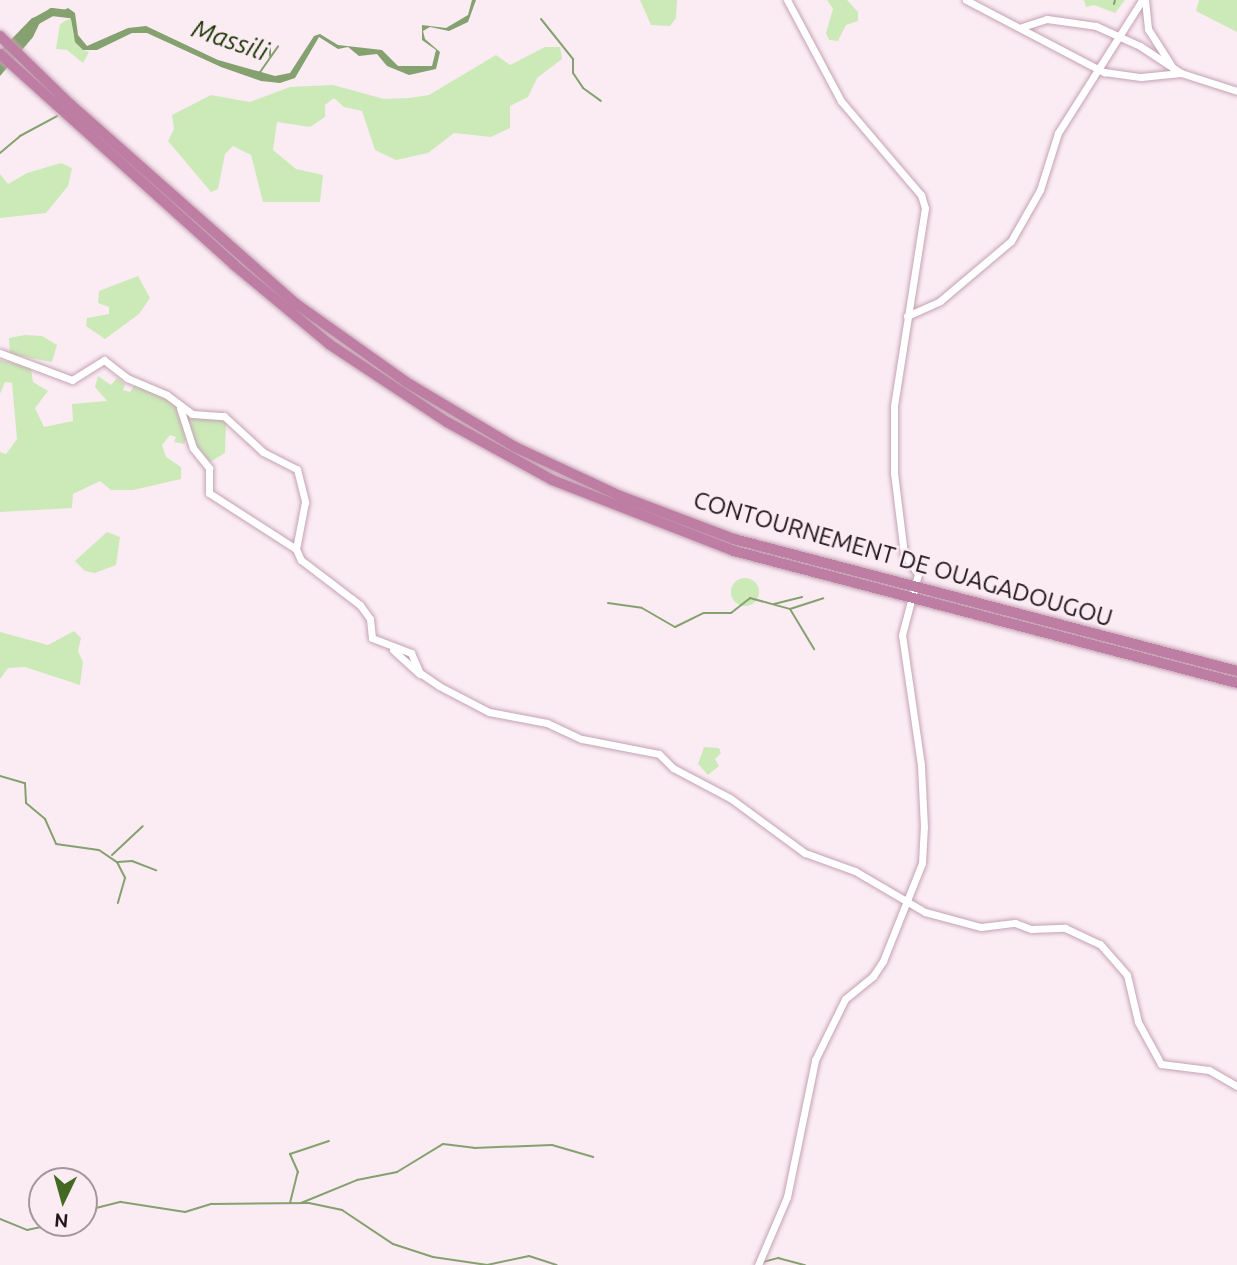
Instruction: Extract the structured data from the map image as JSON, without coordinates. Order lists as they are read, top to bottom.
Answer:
{
  "streets": {
    "highway": ["CONTOURNEMENT DE OUAGADOUGOU"]
  },
  "water": ["Massili"],
  "north": "bottom"
}
